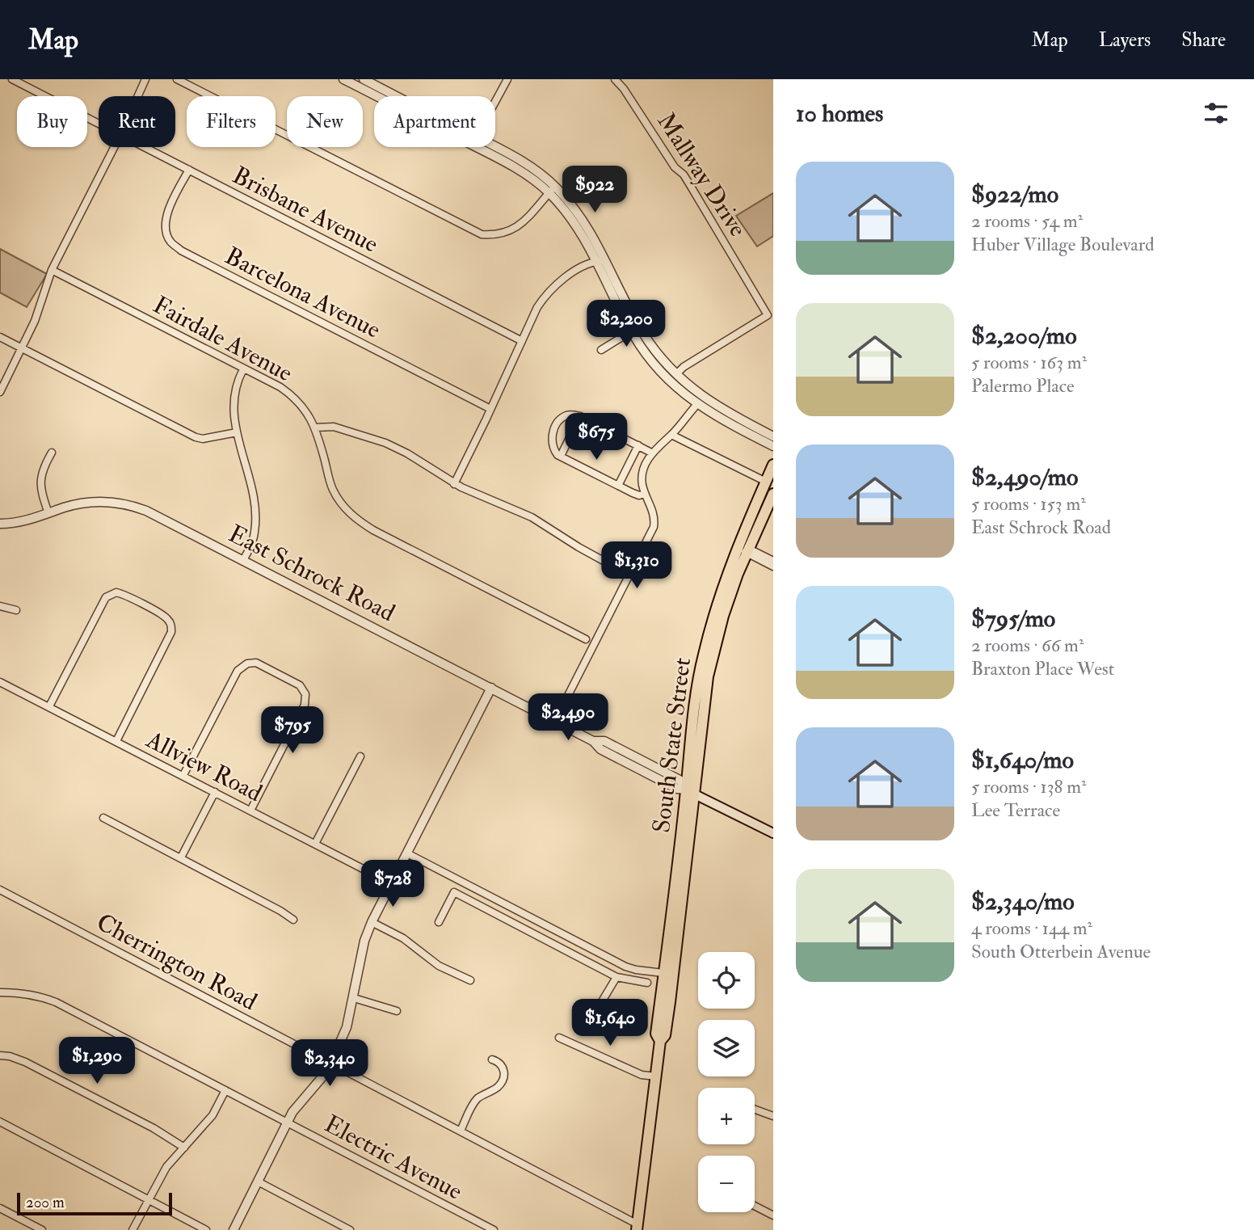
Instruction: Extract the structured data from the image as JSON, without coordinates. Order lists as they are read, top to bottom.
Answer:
{
  "streets": {
    "main road": ["South State Street"],
    "street": [
      "Mallway Drive",
      "Brisbane Avenue",
      "Barcelona Avenue",
      "Fairdale Avenue",
      "East Schrock Road",
      "Allview Road",
      "Cherrington Road",
      "Electric Avenue"
    ]
  },
  "crossings": [
    ["Brisbane Avenue", "Barcelona Avenue"],
    ["East Schrock Road", "South State Street"],
    ["South State Street", "Cherrington Road"]
  ],
  "scale_bar": "200 m",
  "page": {
    "header": "Map",
    "nav": ["Map", "Layers", "Share"],
    "heading": "10 homes",
    "chip": [
      "Buy",
      "Rent",
      "Filters",
      "New",
      "Apartment"
    ],
    "list": [
      {
        "name": "$922/mo",
        "note": "2 rooms · 54 m² · Huber Village Boulevard"
      },
      {
        "name": "$2,200/mo",
        "note": "5 rooms · 163 m² · Palermo Place"
      },
      {
        "name": "$2,490/mo",
        "note": "5 rooms · 153 m² · East Schrock Road"
      },
      {
        "name": "$795/mo",
        "note": "2 rooms · 66 m² · Braxton Place West"
      },
      {
        "name": "$1,640/mo",
        "note": "5 rooms · 138 m² · Lee Terrace"
      },
      {
        "name": "$2,340/mo",
        "note": "4 rooms · 144 m² · South Otterbein Avenue"
      }
    ],
    "price": [
      "$922",
      "$2,200",
      "$675",
      "$1,310",
      "$2,490",
      "$795",
      "$728",
      "$1,640",
      "$1,290",
      "$2,340"
    ],
    "map_buttons": ["+", "−"],
    "scale": "200 m"
  }
}
